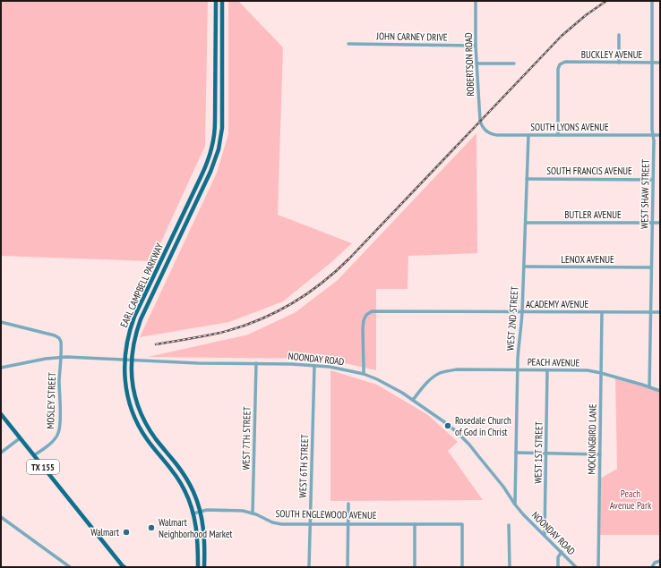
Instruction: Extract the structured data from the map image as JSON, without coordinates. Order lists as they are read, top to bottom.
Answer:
{
  "streets": {
    "main road": ["EARL CAMPBELL PARKWAY", "TX 155"],
    "street": [
      "JOHN CARNEY DRIVE",
      "BUCKLEY AVENUE",
      "ROBERTSON ROAD",
      "SOUTH LYONS AVENUE",
      "SOUTH FRANCIS AVENUE",
      "WEST SHAW STREET",
      "BUTLER AVENUE",
      "LENOX AVENUE",
      "ACADEMY AVENUE",
      "WEST 2ND STREET",
      "NOONDAY ROAD",
      "PEACH AVENUE",
      "MOSLEY STREET",
      "WEST 7TH STREET",
      "MOCKINGBIRD LANE",
      "WEST 1ST STREET",
      "WEST 6TH STREET",
      "SOUTH ENGLEWOOD AVENUE"
    ]
  },
  "crossings": [
    ["JOHN CARNEY DRIVE", "ROBERTSON ROAD"],
    ["BUCKLEY AVENUE", "SOUTH LYONS AVENUE"],
    ["BUCKLEY AVENUE", "WEST SHAW STREET"],
    ["ROBERTSON ROAD", "SOUTH LYONS AVENUE"],
    ["SOUTH LYONS AVENUE", "WEST SHAW STREET"],
    ["SOUTH LYONS AVENUE", "WEST 2ND STREET"],
    ["SOUTH FRANCIS AVENUE", "WEST SHAW STREET"],
    ["SOUTH FRANCIS AVENUE", "WEST 2ND STREET"],
    ["WEST SHAW STREET", "BUTLER AVENUE"],
    ["WEST SHAW STREET", "LENOX AVENUE"],
    ["WEST SHAW STREET", "ACADEMY AVENUE"],
    ["WEST SHAW STREET", "PEACH AVENUE"],
    ["BUTLER AVENUE", "WEST 2ND STREET"],
    ["LENOX AVENUE", "WEST 2ND STREET"],
    ["EARL CAMPBELL PARKWAY", "NOONDAY ROAD"],
    ["EARL CAMPBELL PARKWAY", "SOUTH ENGLEWOOD AVENUE"],
    ["ACADEMY AVENUE", "WEST 2ND STREET"],
    ["ACADEMY AVENUE", "NOONDAY ROAD"],
    ["ACADEMY AVENUE", "MOCKINGBIRD LANE"],
    ["WEST 2ND STREET", "NOONDAY ROAD"],
    ["WEST 2ND STREET", "PEACH AVENUE"],
    ["NOONDAY ROAD", "PEACH AVENUE"],
    ["NOONDAY ROAD", "MOSLEY STREET"],
    ["NOONDAY ROAD", "WEST 7TH STREET"],
    ["NOONDAY ROAD", "WEST 1ST STREET"],
    ["NOONDAY ROAD", "WEST 6TH STREET"],
    ["PEACH AVENUE", "MOCKINGBIRD LANE"],
    ["PEACH AVENUE", "WEST 1ST STREET"],
    ["MOSLEY STREET", "TX 155"],
    ["WEST 7TH STREET", "SOUTH ENGLEWOOD AVENUE"],
    ["WEST 6TH STREET", "SOUTH ENGLEWOOD AVENUE"]
  ],
  "parks": ["Peach Avenue Park"],
  "places": ["Rosedale Church of God in Christ", "Walmart Neighborhood Market", "Walmart"]
}
